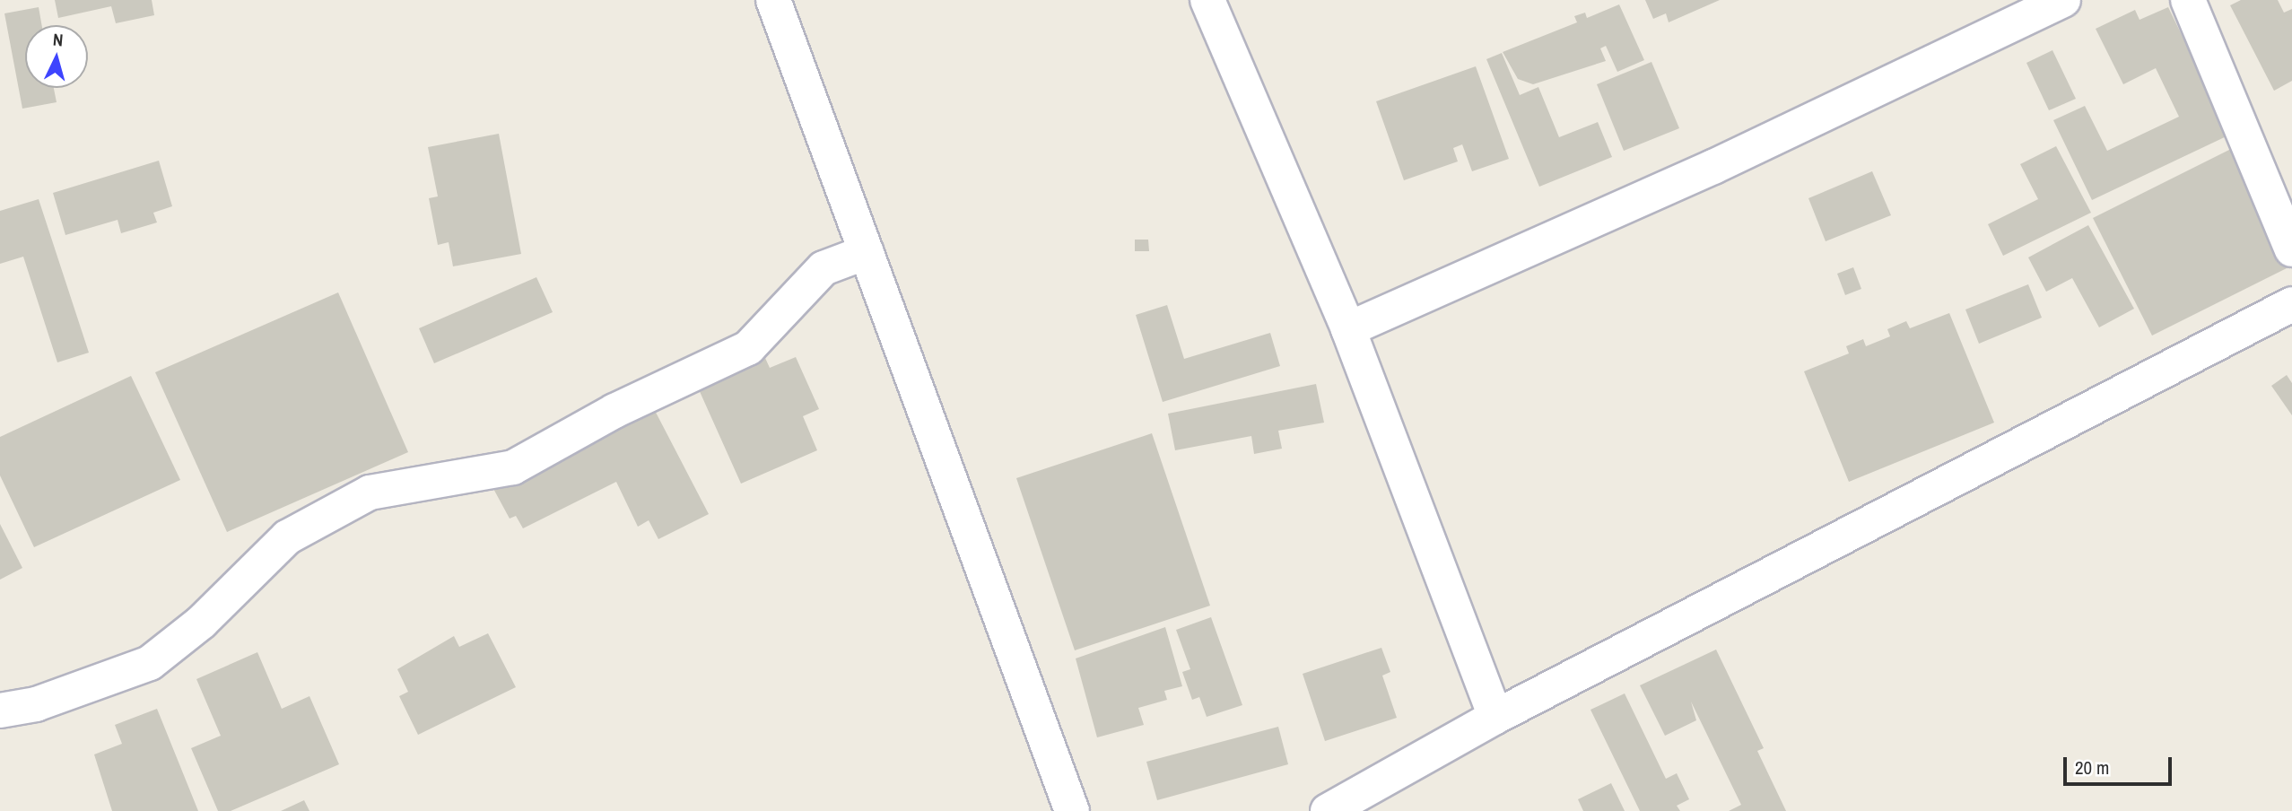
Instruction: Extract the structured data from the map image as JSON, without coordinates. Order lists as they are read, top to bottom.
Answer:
{
  "scale_bar": "20 m",
  "north": "top"
}
